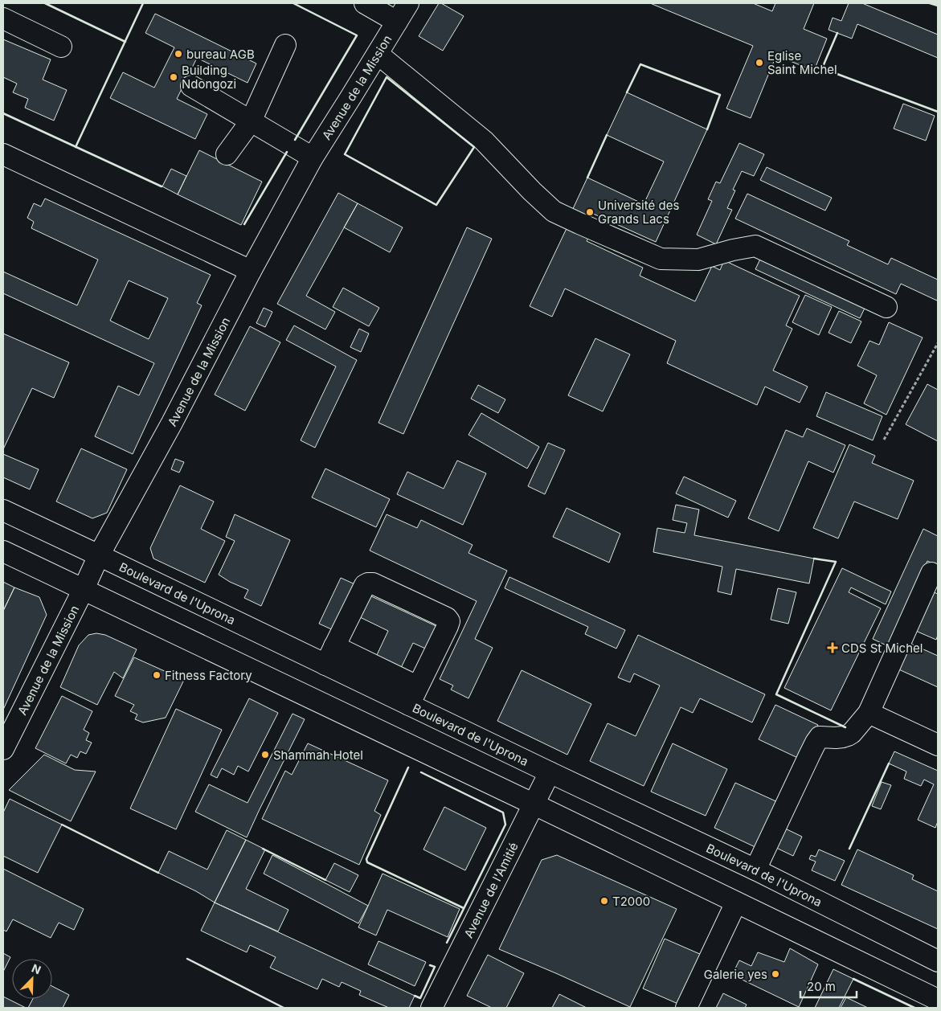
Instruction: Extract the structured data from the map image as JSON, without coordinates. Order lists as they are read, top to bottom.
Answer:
{
  "streets": {
    "street": ["Avenue de la Mission", "Boulevard de l'Uprona", "Avenue de l'Amitié"]
  },
  "crossings": [
    ["Avenue de la Mission", "Boulevard de l'Uprona"],
    ["Boulevard de l'Uprona", "Avenue de l'Amitié"]
  ],
  "places": {
    "other": [
      "bureau AGB",
      "Eglise Saint Michel",
      "Building Ndongozi",
      "Université des Grands Lacs",
      "Fitness Factory",
      "Shammah Hotel",
      "T2000",
      "Galerie yes"
    ],
    "health": ["CDS St Michel"]
  },
  "scale_bar": "20 m",
  "north": "top right"
}
